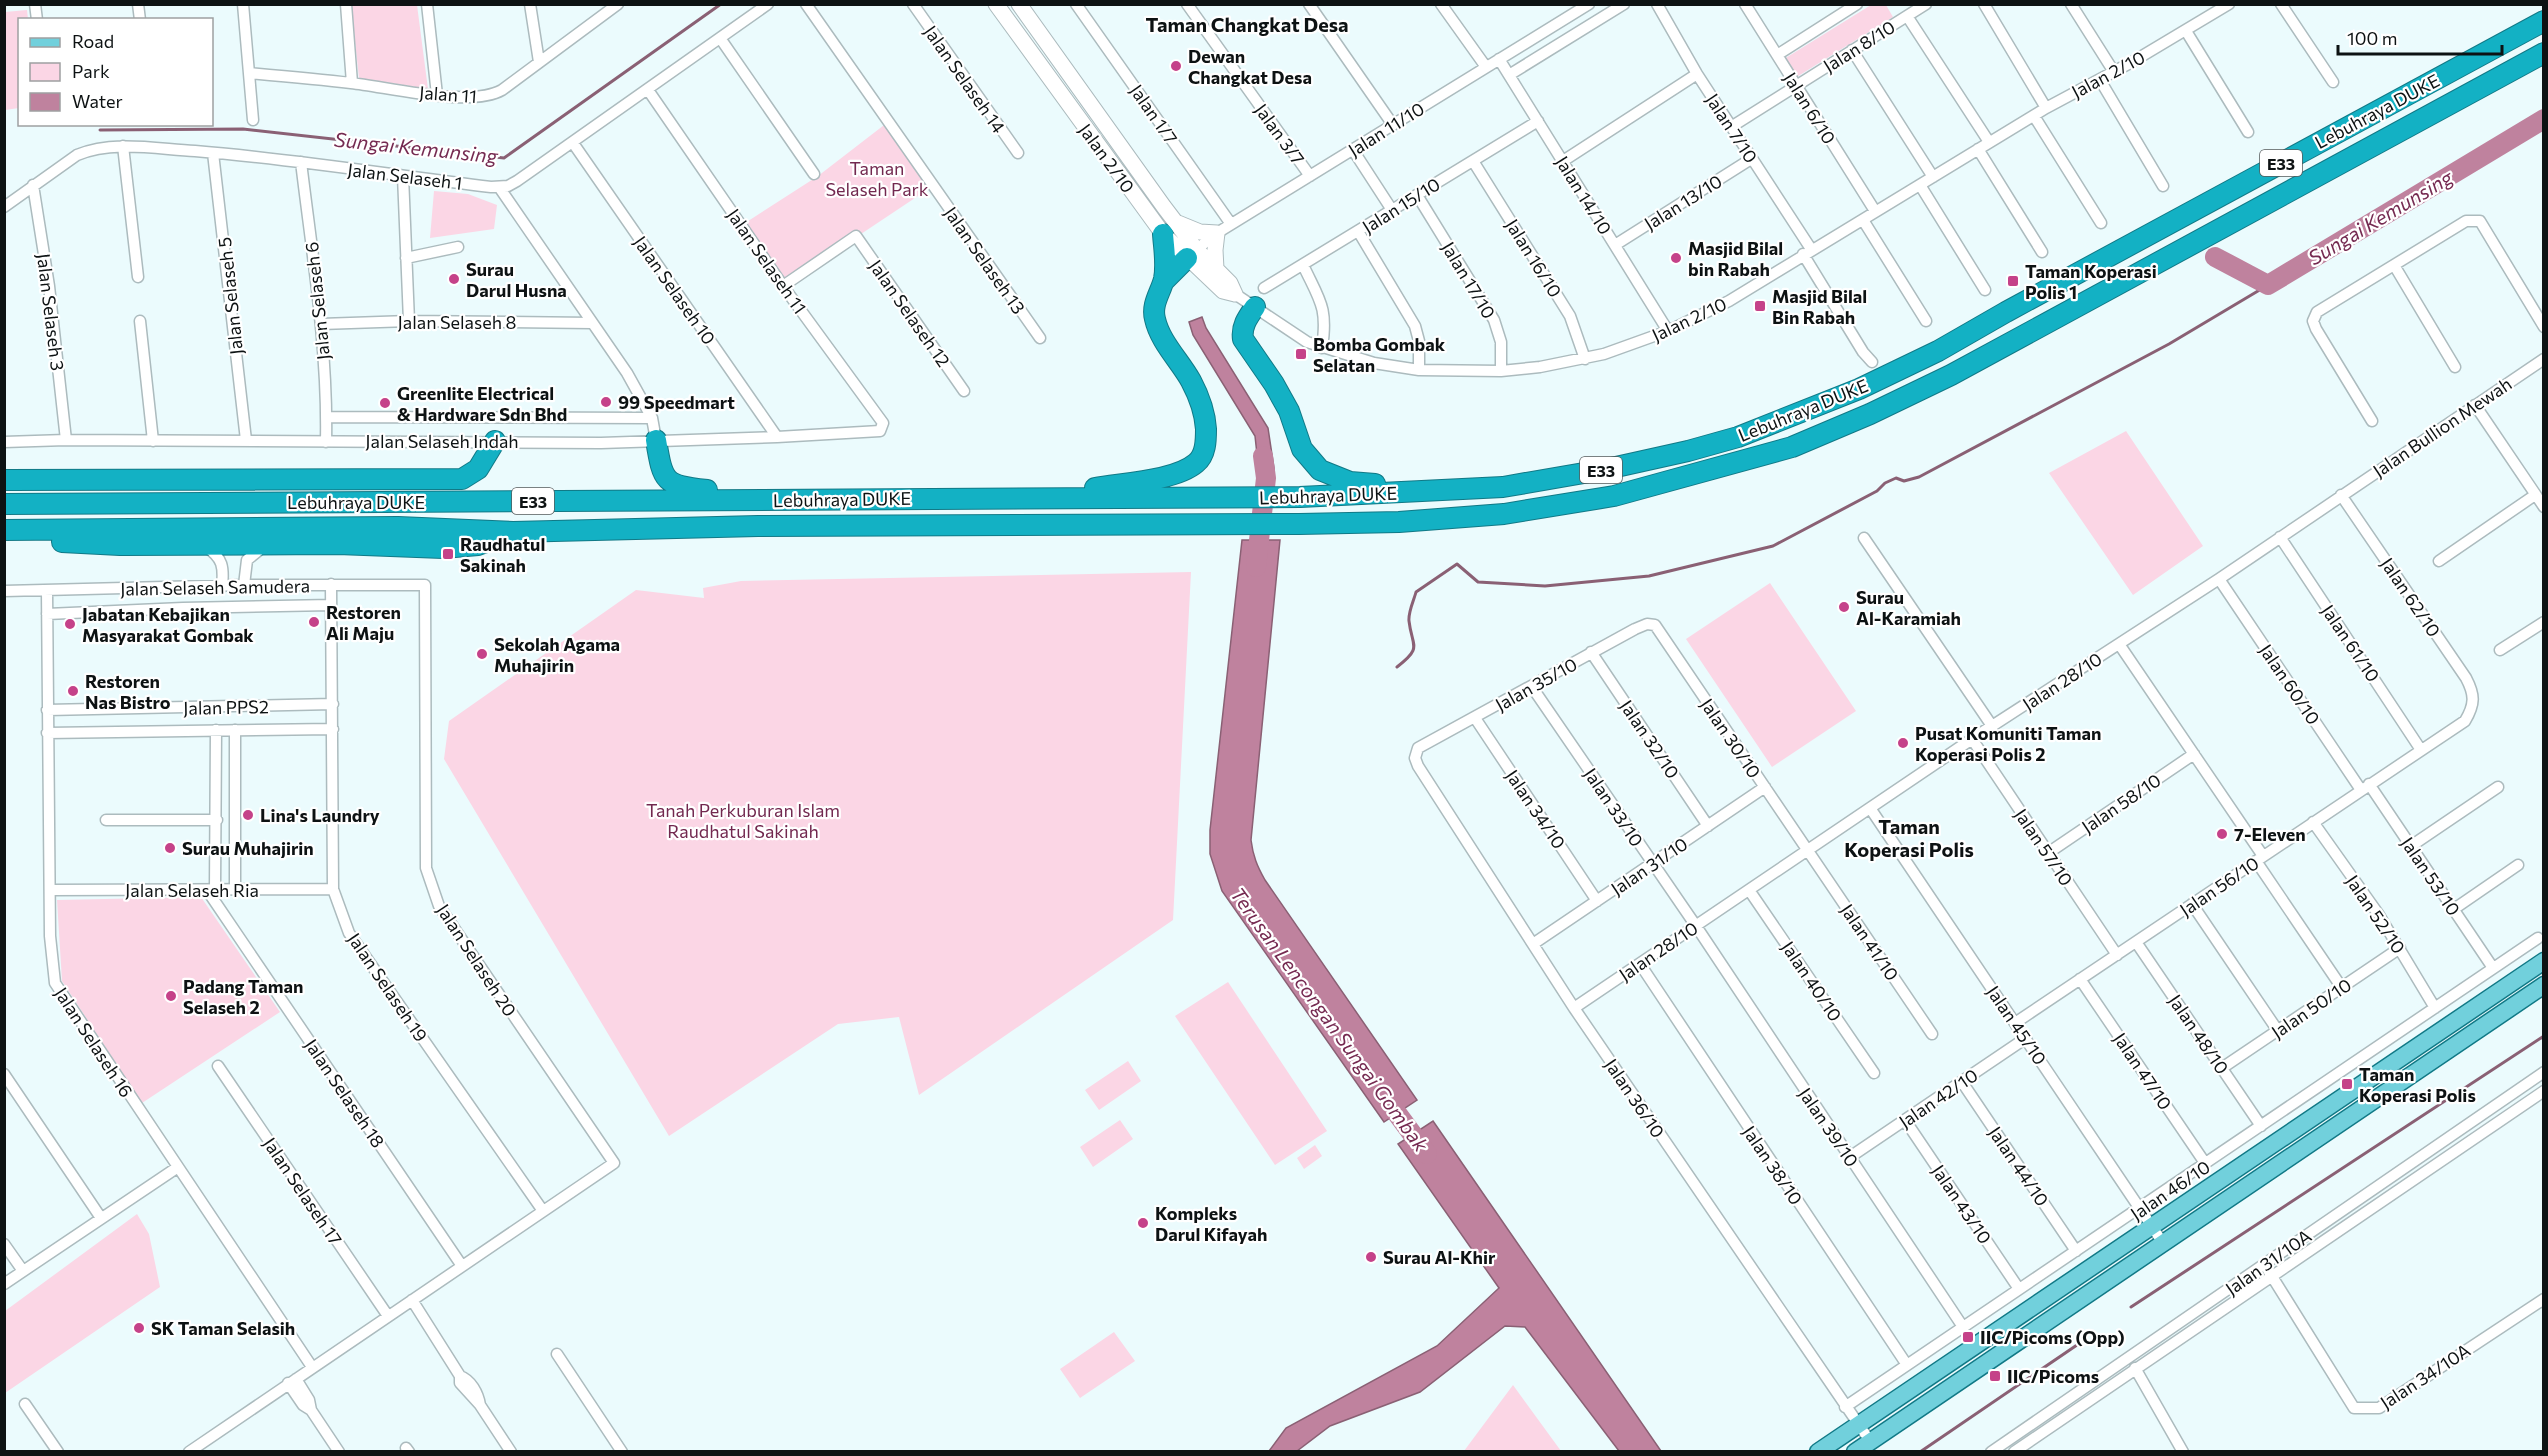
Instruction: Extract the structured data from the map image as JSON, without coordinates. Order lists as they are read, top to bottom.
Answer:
{
  "streets": {
    "highway": ["Lebuhraya DUKE", "E33"],
    "main road": ["Jalan 46/10"],
    "street": [
      "Jalan 8/10",
      "Jalan 2/10",
      "Jalan Selaseh 14",
      "Jalan 11",
      "Jalan 6/10",
      "Jalan 1/7",
      "Jalan 7/10",
      "Jalan 11/10",
      "Jalan 3/7",
      "Jalan Selaseh 1",
      "Jalan 14/10",
      "Jalan 13/10",
      "Jalan 15/10",
      "Jalan 16/10",
      "Jalan Selaseh 13",
      "Jalan Selaseh 11",
      "Jalan 17/10",
      "Jalan Selaseh 10",
      "Jalan Selaseh 5",
      "Jalan Selaseh 6",
      "Jalan Selaseh 3",
      "Jalan Selaseh 12",
      "Jalan Selaseh 8",
      "Jalan Bullion Mewah",
      "Jalan Selaseh Indah",
      "Jalan Selaseh Samudera",
      "Jalan 62/10",
      "Jalan 61/10",
      "Jalan 28/10",
      "Jalan 35/10",
      "Jalan 60/10",
      "Jalan PPS2",
      "Jalan 30/10",
      "Jalan 32/10",
      "Jalan 58/10",
      "Jalan 33/10",
      "Jalan 34/10",
      "Jalan 57/10",
      "Jalan 31/10",
      "Jalan 53/10",
      "Jalan 56/10",
      "Jalan Selaseh Ria",
      "Jalan 52/10",
      "Jalan 41/10",
      "Jalan Selaseh 20",
      "Jalan 40/10",
      "Jalan Selaseh 19",
      "Jalan 50/10",
      "Jalan 45/10",
      "Jalan 48/10",
      "Jalan Selaseh 16",
      "Jalan 47/10",
      "Jalan Selaseh 18",
      "Jalan 36/10",
      "Jalan 42/10",
      "Jalan 39/10",
      "Jalan 38/10",
      "Jalan 44/10",
      "Jalan Selaseh 17",
      "Jalan 43/10",
      "Jalan 31/10A",
      "Jalan 34/10A"
    ]
  },
  "crossings": [
    ["Jalan 8/10", "Jalan 6/10"],
    ["Jalan 8/10", "Jalan 7/10"],
    ["Jalan 2/10", "Jalan 6/10"],
    ["Jalan 2/10", "Jalan 7/10"],
    ["Jalan 2/10", "Jalan 11/10"],
    ["Jalan 2/10", "Jalan 14/10"],
    ["Jalan 2/10", "Jalan 16/10"],
    ["Jalan 2/10", "Jalan 17/10"],
    ["Jalan 1/7", "Jalan 11/10"],
    ["Jalan 7/10", "Jalan 13/10"],
    ["Jalan 11/10", "Jalan 3/7"],
    ["Jalan 11/10", "Jalan 14/10"],
    ["Jalan Selaseh 1", "Jalan Selaseh 5"],
    ["Jalan Selaseh 1", "Jalan Selaseh 6"],
    ["Jalan Selaseh 1", "Jalan Selaseh 3"],
    ["Jalan 14/10", "Jalan 13/10"],
    ["Jalan 14/10", "Jalan 15/10"],
    ["Jalan 15/10", "Jalan 16/10"],
    ["Jalan 15/10", "Jalan 17/10"],
    ["Jalan Selaseh 11", "Jalan Selaseh 12"],
    ["Jalan Selaseh 11", "Jalan Selaseh Indah"],
    ["Jalan Selaseh 10", "Jalan Selaseh Indah"],
    ["Jalan Selaseh 5", "Jalan Selaseh Indah"],
    ["Jalan Selaseh 6", "Jalan Selaseh 8"],
    ["Jalan Selaseh 6", "Jalan Selaseh Indah"],
    ["Jalan Selaseh 3", "Jalan Selaseh Indah"],
    ["Jalan Bullion Mewah", "Jalan 62/10"],
    ["Jalan Bullion Mewah", "Jalan 28/10"],
    ["Jalan Selaseh Samudera", "Jalan Selaseh 20"],
    ["Jalan Selaseh Samudera", "Jalan Selaseh 19"],
    ["Jalan Selaseh Samudera", "Jalan Selaseh 16"],
    ["Jalan 62/10", "Jalan 28/10"],
    ["Jalan 62/10", "Jalan 56/10"],
    ["Jalan 61/10", "Jalan 28/10"],
    ["Jalan 61/10", "Jalan 56/10"],
    ["Jalan 28/10", "Jalan 60/10"],
    ["Jalan 28/10", "Jalan 30/10"],
    ["Jalan 28/10", "Jalan 33/10"],
    ["Jalan 28/10", "Jalan 57/10"],
    ["Jalan 28/10", "Jalan 41/10"],
    ["Jalan 28/10", "Jalan 40/10"],
    ["Jalan 28/10", "Jalan 45/10"],
    ["Jalan 28/10", "Jalan 36/10"],
    ["Jalan 28/10", "Jalan 39/10"],
    ["Jalan 28/10", "Jalan 38/10"],
    ["Jalan 35/10", "Jalan 30/10"],
    ["Jalan 35/10", "Jalan 32/10"],
    ["Jalan 35/10", "Jalan 33/10"],
    ["Jalan 35/10", "Jalan 34/10"],
    ["Jalan 35/10", "Jalan 36/10"],
    ["Jalan 60/10", "Jalan 53/10"],
    ["Jalan 60/10", "Jalan 56/10"],
    ["Jalan PPS2", "Jalan Selaseh 19"],
    ["Jalan PPS2", "Jalan Selaseh 16"],
    ["Jalan 30/10", "Jalan 31/10"],
    ["Jalan 30/10", "Jalan 41/10"],
    ["Jalan 32/10", "Jalan 31/10"],
    ["Jalan 58/10", "Jalan 57/10"],
    ["Jalan 33/10", "Jalan 31/10"],
    ["Jalan 33/10", "Jalan 39/10"],
    ["Jalan 34/10", "Jalan 31/10"],
    ["Jalan 57/10", "Jalan 56/10"],
    ["Jalan 31/10", "Jalan 36/10"],
    ["Jalan 53/10", "Jalan 56/10"],
    ["Jalan 53/10", "Jalan 46/10"],
    ["Jalan 56/10", "Jalan 52/10"],
    ["Jalan 56/10", "Jalan 45/10"],
    ["Jalan 56/10", "Jalan 48/10"],
    ["Jalan 56/10", "Jalan 47/10"],
    ["Jalan Selaseh Ria", "Jalan Selaseh 19"],
    ["Jalan Selaseh Ria", "Jalan Selaseh 16"],
    ["Jalan Selaseh Ria", "Jalan Selaseh 18"],
    ["Jalan 52/10", "Jalan 50/10"],
    ["Jalan 52/10", "Jalan 46/10"],
    ["Jalan Selaseh 20", "Jalan Selaseh 19"],
    ["Jalan 50/10", "Jalan 48/10"],
    ["Jalan 45/10", "Jalan 42/10"],
    ["Jalan 45/10", "Jalan 46/10"],
    ["Jalan 48/10", "Jalan 46/10"],
    ["Jalan 47/10", "Jalan 46/10"],
    ["Jalan 36/10", "Jalan 46/10"],
    ["Jalan 42/10", "Jalan 39/10"],
    ["Jalan 42/10", "Jalan 44/10"],
    ["Jalan 42/10", "Jalan 43/10"],
    ["Jalan 39/10", "Jalan 46/10"],
    ["Jalan 38/10", "Jalan 46/10"],
    ["Jalan 44/10", "Jalan 46/10"],
    ["Jalan 46/10", "Jalan 43/10"],
    ["Jalan 31/10A", "Jalan 34/10A"]
  ],
  "districts": ["Taman Changkat Desa", "Taman Koperasi Polis"],
  "water": ["Sungai Kemunsing", "Terusan Lencongan Sungai Gombak"],
  "parks": ["Taman Selaseh Park", "Tanah Perkuburan Islam Raudhatul Sakinah"],
  "places": {
    "other": [
      "Dewan Changkat Desa",
      "Masjid Bilal bin Rabah",
      "Surau Darul Husna",
      "99 Speedmart",
      "Greenlite Electrical & Hardware Sdn Bhd",
      "Surau Al-Karamiah",
      "Restoren Ali Maju",
      "Jabatan Kebajikan Masyarakat Gombak",
      "Sekolah Agama Muhajirin",
      "Restoren Nas Bistro",
      "Pusat Komuniti Taman Koperasi Polis 2",
      "Lina's Laundry",
      "7-Eleven",
      "Surau Muhajirin",
      "Padang Taman Selaseh 2",
      "Kompleks Darul Kifayah",
      "Surau Al-Khir",
      "SK Taman Selasih"
    ],
    "transit": [
      "Taman Koperasi Polis 1",
      "Masjid Bilal Bin Rabah",
      "Bomba Gombak Selatan",
      "Raudhatul Sakinah",
      "Taman Koperasi Polis",
      "IIC/Picoms (Opp)",
      "IIC/Picoms"
    ]
  },
  "legend": ["Road", "Park", "Water"],
  "scale_bar": "100 m"
}
